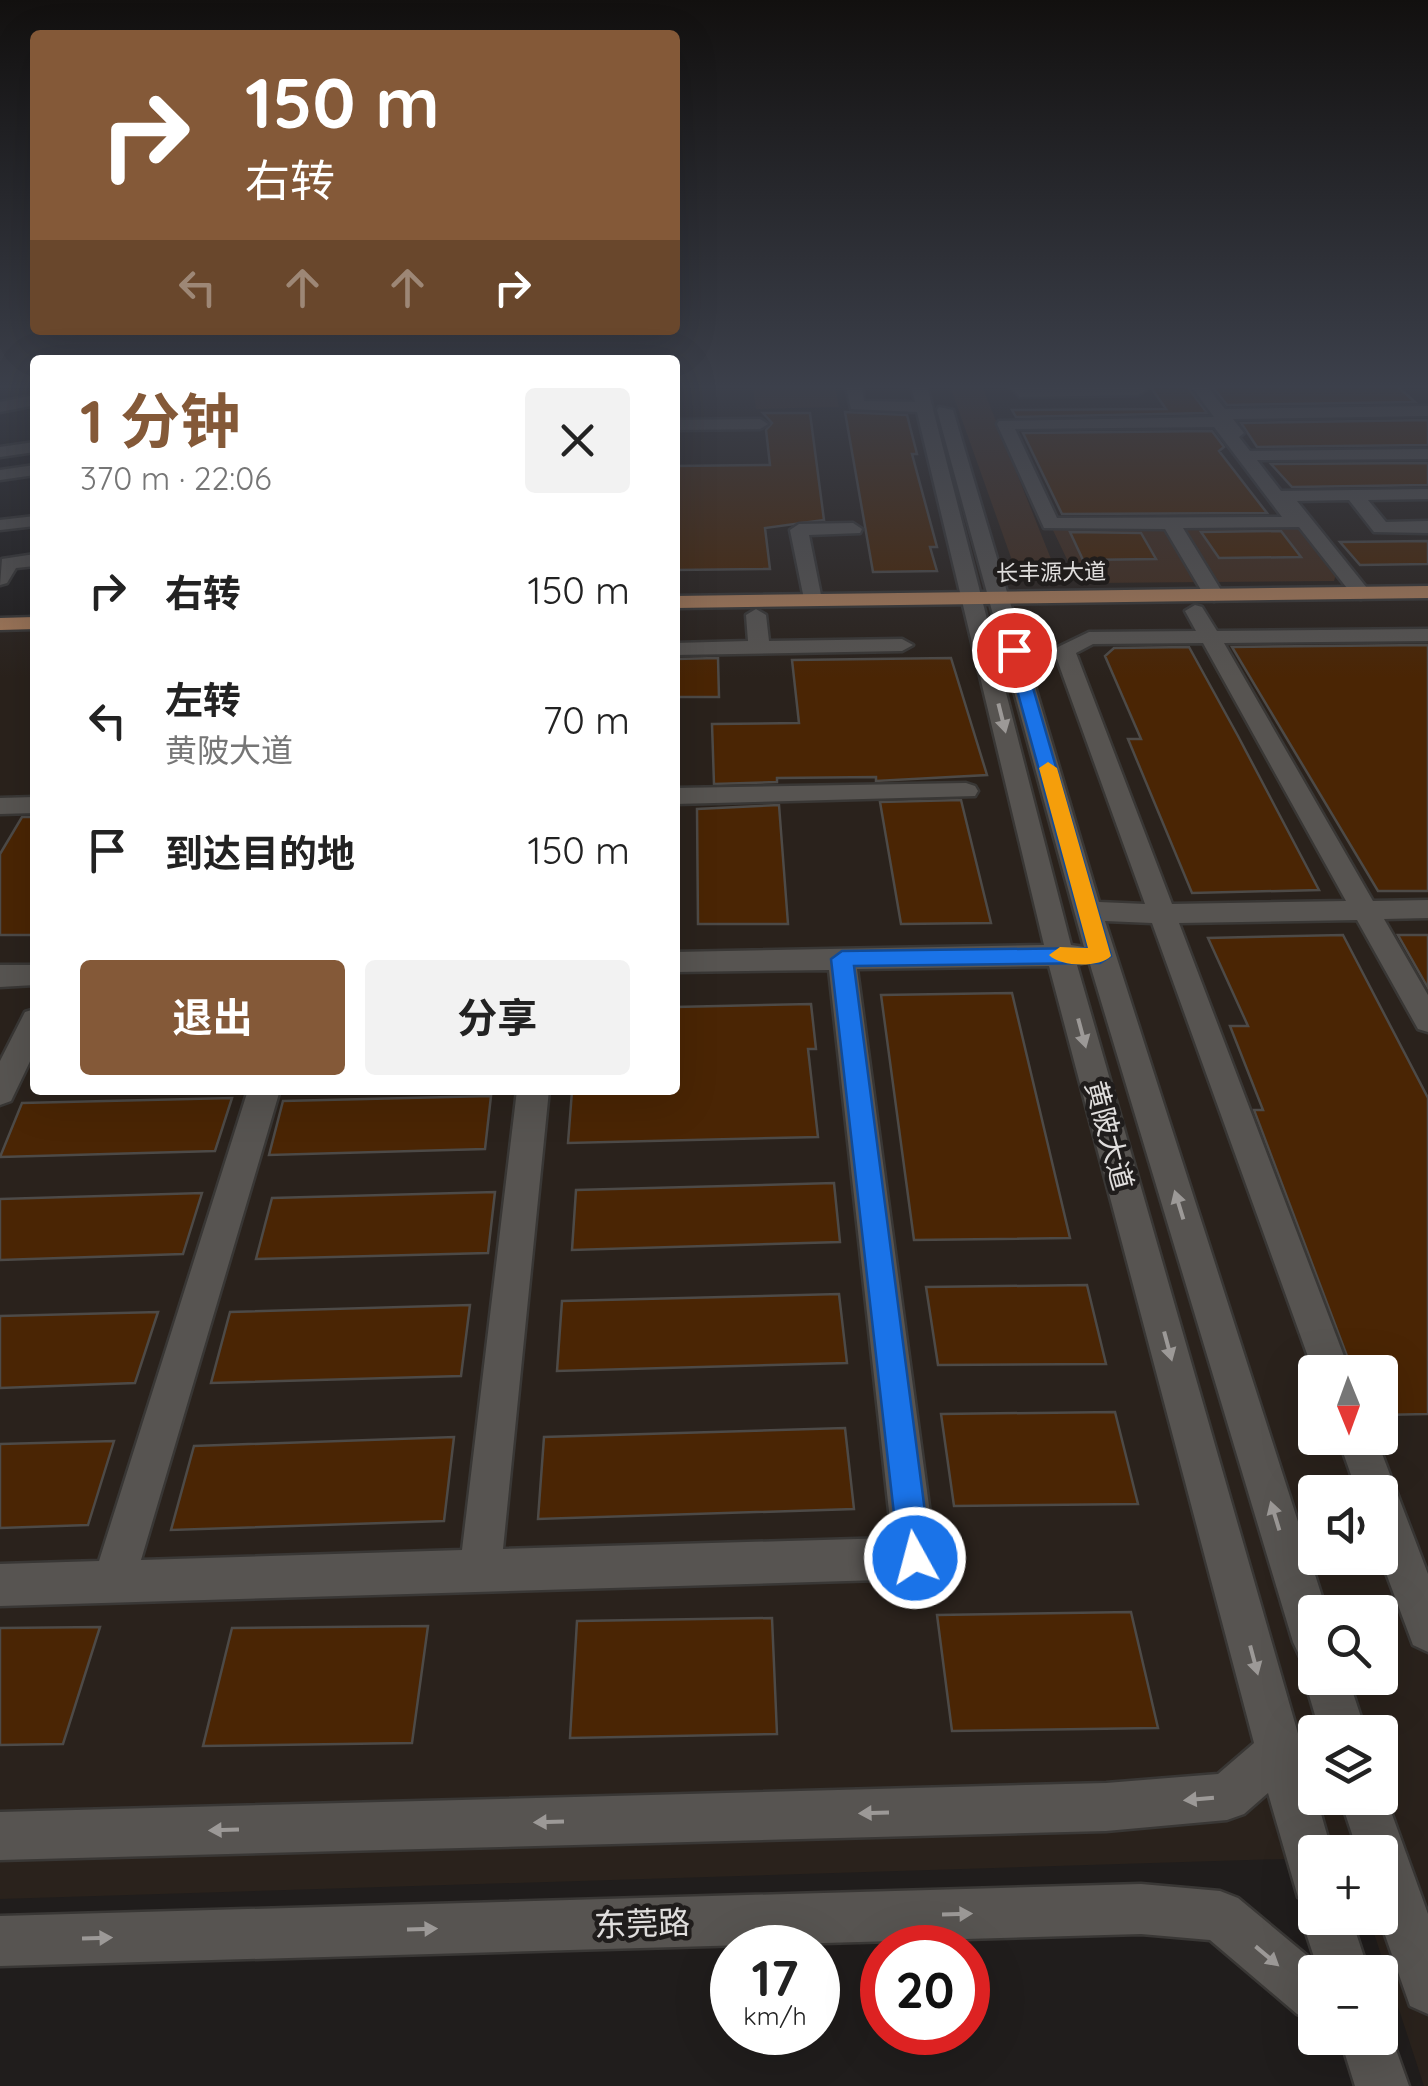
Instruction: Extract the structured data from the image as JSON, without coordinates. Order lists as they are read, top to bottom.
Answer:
{
  "streets": {
    "main road": ["长丰源大道"],
    "street": ["黄陂大道", "东莞路"]
  },
  "crossings": [
    ["长丰源大道", "黄陂大道"]
  ],
  "north": "bottom",
  "page": {
    "turn": ["150 m", "右转"],
    "heading": ["1 分钟", "370 m · 22:06"],
    "list": [
      {
        "name": "右转",
        "value": "150 m"
      },
      {
        "name": "左转",
        "note": "黄陂大道",
        "value": "70 m"
      },
      {
        "name": "到达目的地",
        "value": "150 m"
      }
    ],
    "buttons": ["退出", "分享"],
    "map_buttons": ["+", "−"],
    "speed": "17 km/h",
    "limit": "20"
  }
}
